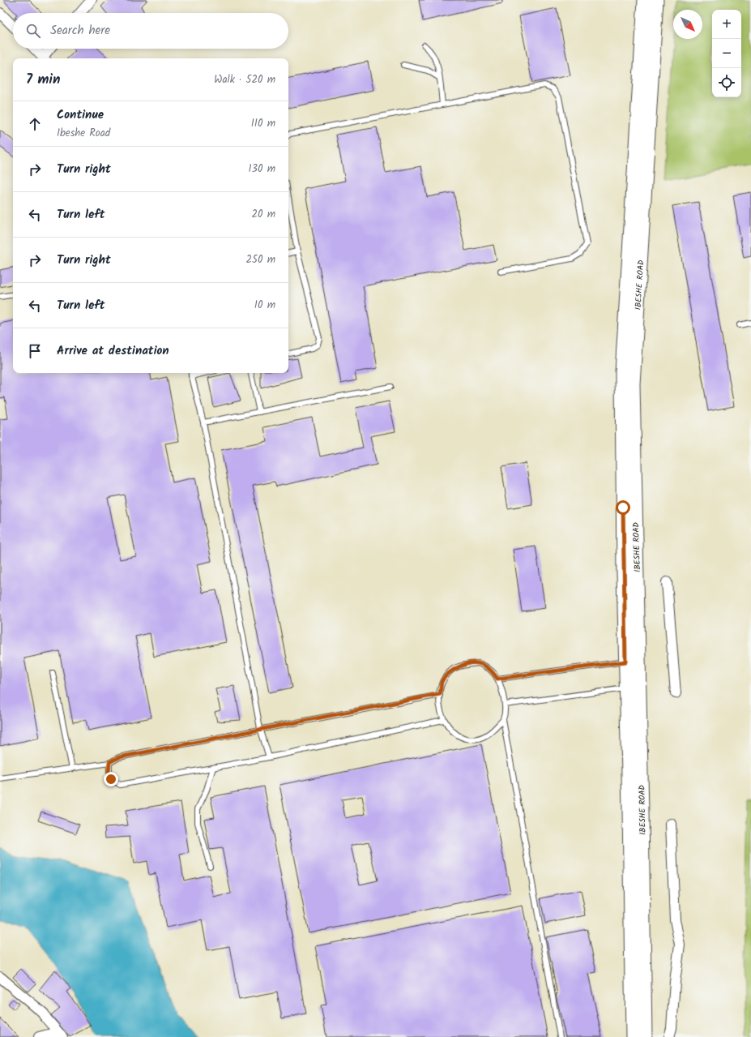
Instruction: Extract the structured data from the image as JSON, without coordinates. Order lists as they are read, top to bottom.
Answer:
{
  "streets": {
    "main road": ["IBESHE ROAD"]
  },
  "north": "bottom right",
  "page": {
    "map_buttons": ["+", "−"],
    "search": "Search here",
    "heading": ["7 min", "Walk · 520 m"],
    "list": [
      ["Continue", "Ibeshe Road", "110 m"],
      ["Turn right", "130 m"],
      ["Turn left", "20 m"],
      ["Turn right", "250 m"],
      ["Turn left", "10 m"],
      "Arrive at destination"
    ]
  }
}
